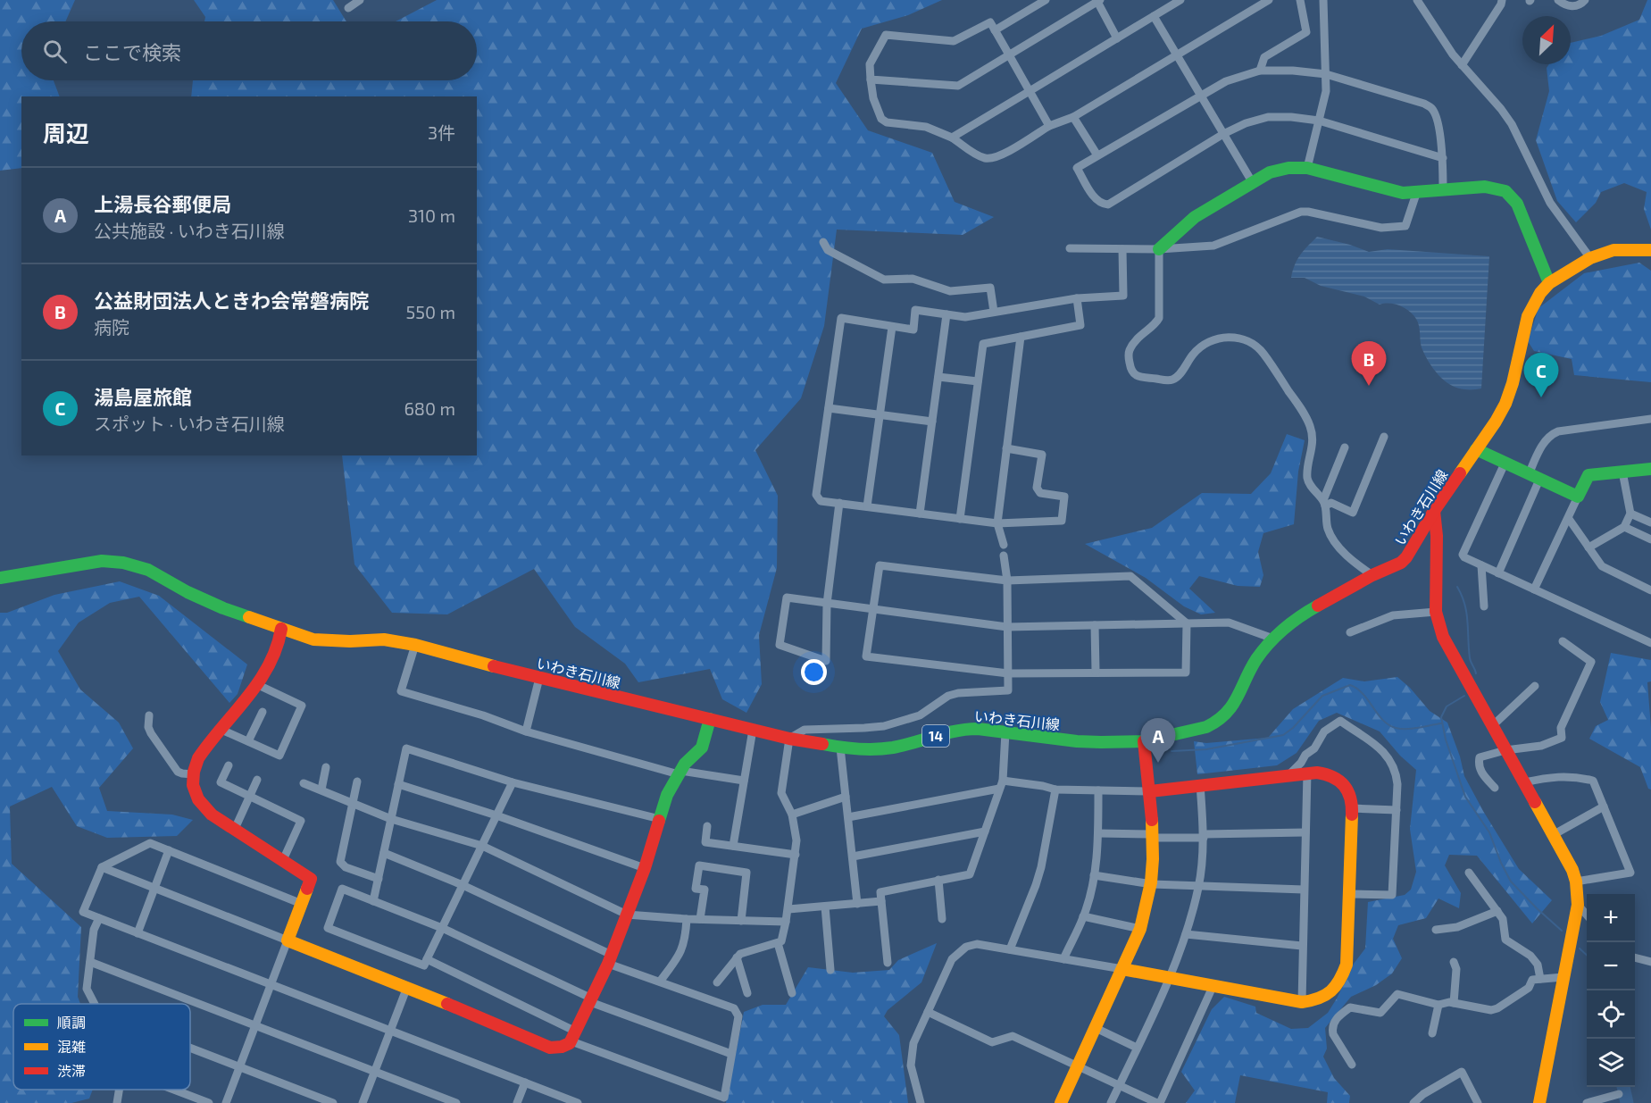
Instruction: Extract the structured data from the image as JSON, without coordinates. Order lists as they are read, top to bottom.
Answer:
{
  "streets": {
    "street": ["いわき石川線", "14"]
  },
  "legend": ["順調", "混雑", "渋滞"],
  "north": "top right",
  "page": {
    "search": "ここで検索",
    "heading": ["周辺", "3件"],
    "list": [
      {
        "mark": "A",
        "name": "上湯長谷郵便局",
        "note": "公共施設 · いわき石川線",
        "value": "310 m"
      },
      {
        "mark": "B",
        "name": "公益財団法人ときわ会常磐病院",
        "note": "病院",
        "value": "550 m"
      },
      {
        "mark": "C",
        "name": "湯島屋旅館",
        "note": "スポット · いわき石川線",
        "value": "680 m"
      }
    ],
    "pins": ["B", "C", "A"],
    "map_buttons": ["+", "−"]
  }
}
